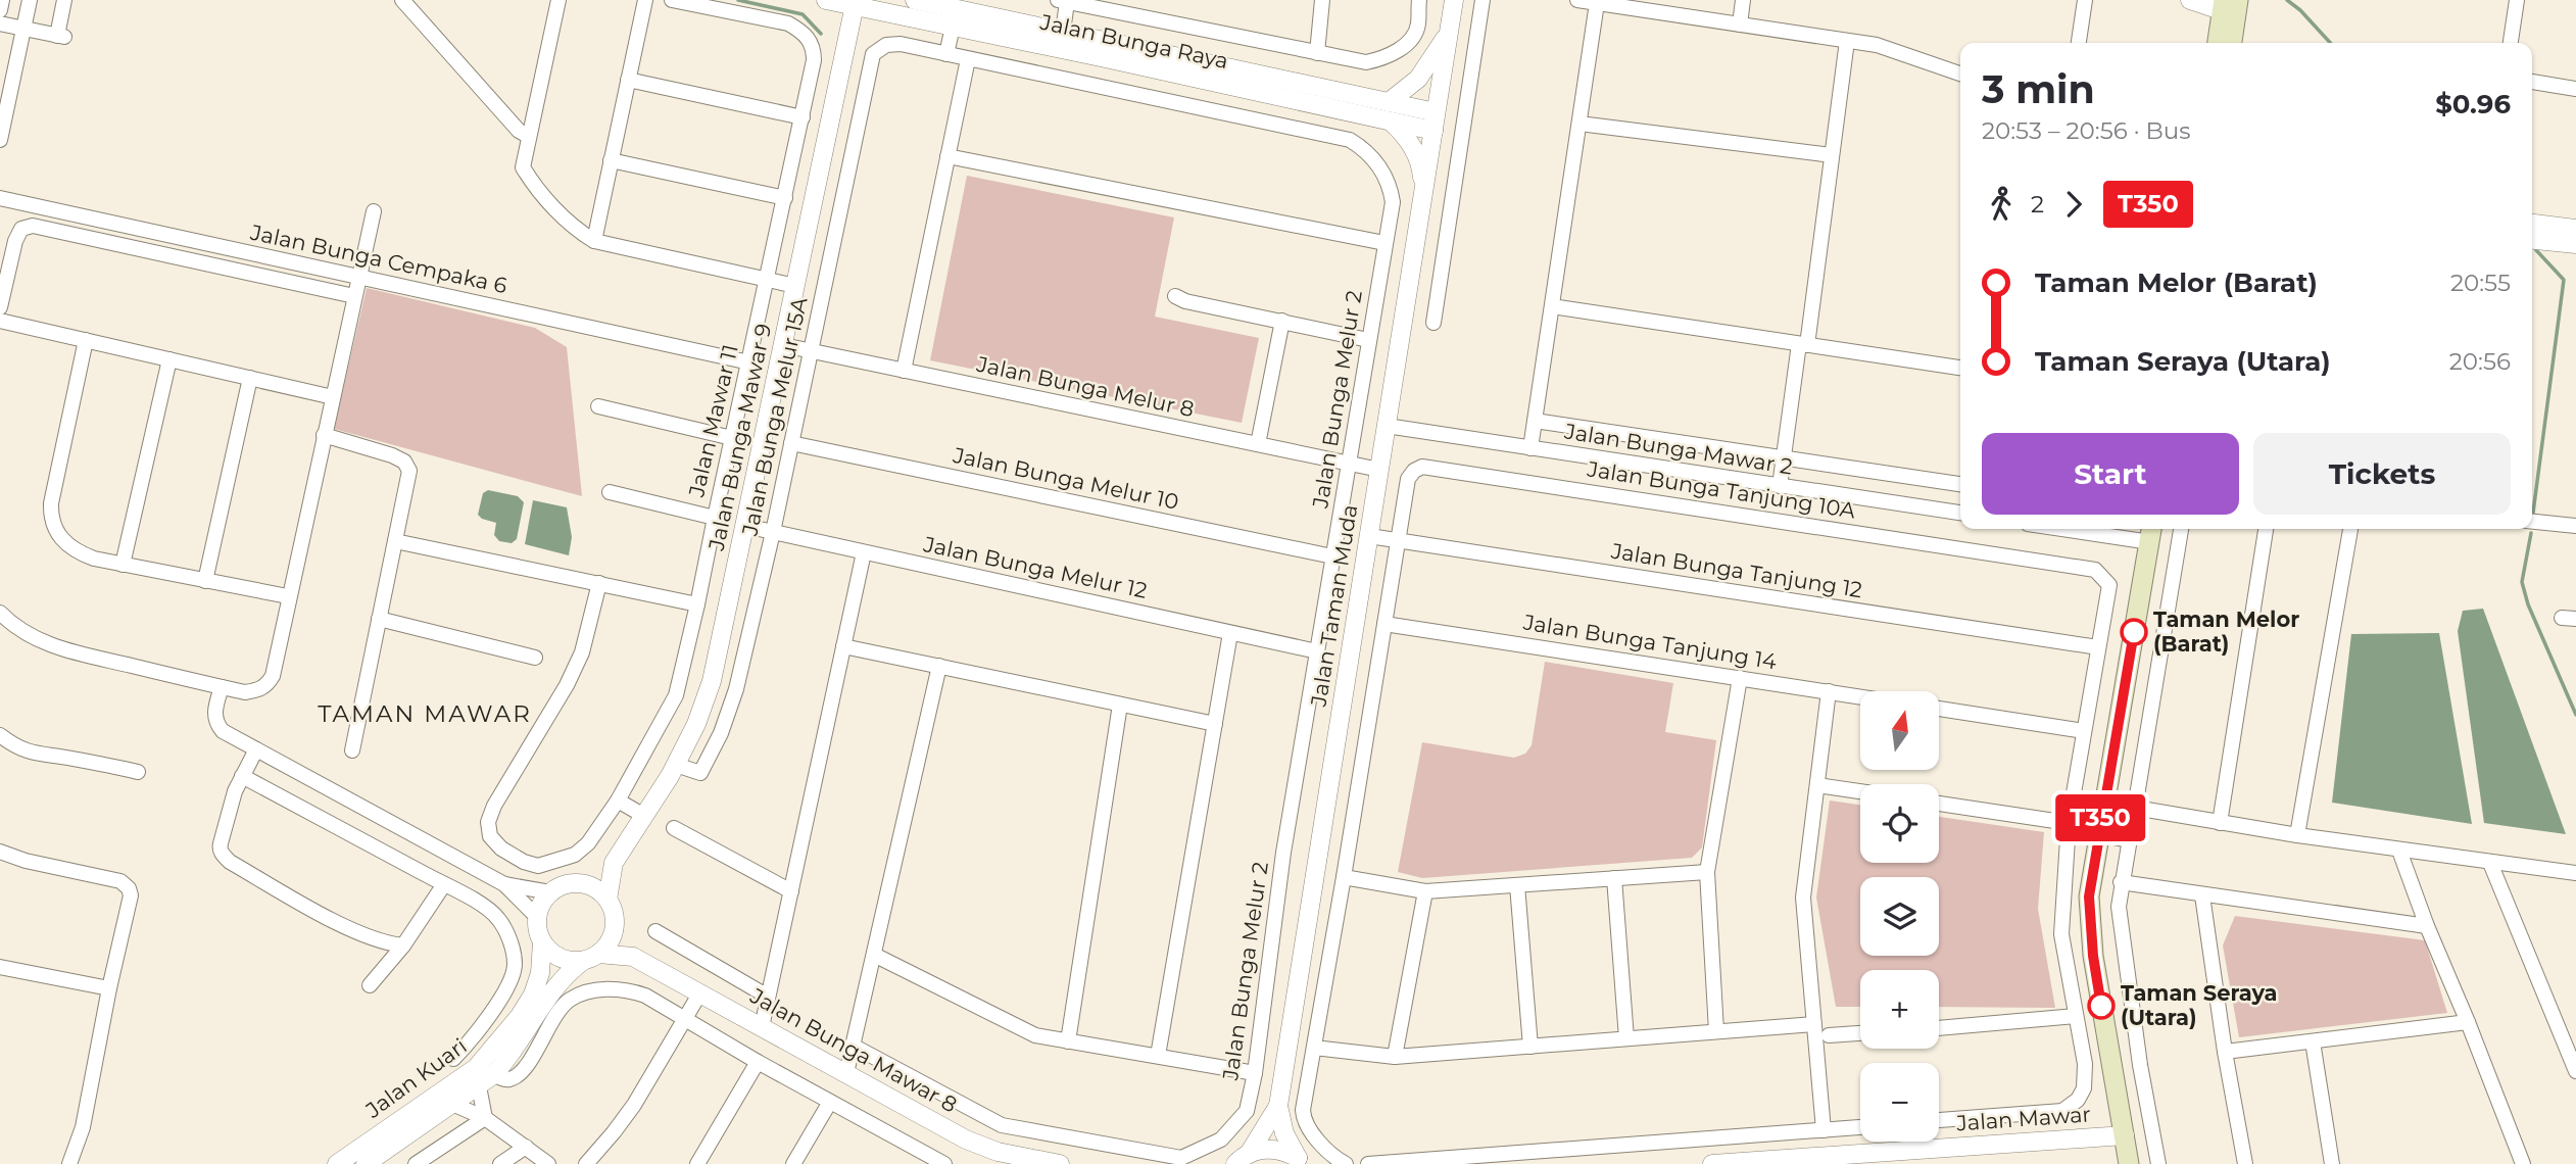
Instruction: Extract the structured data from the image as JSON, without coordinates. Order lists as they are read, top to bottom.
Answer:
{
  "streets": {
    "street": [
      "Jalan Bunga Raya",
      "Jalan Bunga Cempaka 6",
      "Jalan Bunga Melur 8",
      "Jalan Bunga Melur 2",
      "Jalan Bunga Melur 15A",
      "Jalan Mawar 11",
      "Jalan Bunga Mawar 9",
      "Jalan Bunga Mawar 2",
      "Jalan Bunga Melur 10",
      "Jalan Bunga Tanjung 10A",
      "Jalan Bunga Melur 12",
      "Jalan Bunga Tanjung 12",
      "Jalan Taman Muda",
      "Jalan Bunga Tanjung 14",
      "Jalan Bunga Mawar 8",
      "Jalan Kuari",
      "Jalan Mawar"
    ]
  },
  "crossings": [
    ["Jalan Bunga Raya", "Jalan Bunga Mawar 9"],
    ["Jalan Bunga Raya", "Jalan Taman Muda"],
    ["Jalan Bunga Cempaka 6", "Jalan Mawar 11"],
    ["Jalan Bunga Melur 8", "Jalan Bunga Melur 2"],
    ["Jalan Bunga Melur 8", "Jalan Bunga Melur 15A"],
    ["Jalan Bunga Melur 8", "Jalan Bunga Mawar 9"],
    ["Jalan Bunga Melur 8", "Jalan Taman Muda"],
    ["Jalan Bunga Melur 2", "Jalan Bunga Melur 15A"],
    ["Jalan Bunga Melur 2", "Jalan Bunga Melur 10"],
    ["Jalan Bunga Melur 2", "Jalan Bunga Melur 12"],
    ["Jalan Bunga Melur 15A", "Jalan Bunga Mawar 9"],
    ["Jalan Bunga Melur 15A", "Jalan Bunga Melur 10"],
    ["Jalan Bunga Melur 15A", "Jalan Bunga Melur 12"],
    ["Jalan Bunga Mawar 9", "Jalan Bunga Melur 12"],
    ["Jalan Bunga Mawar 9", "Jalan Bunga Mawar 8"],
    ["Jalan Bunga Mawar 9", "Jalan Kuari"],
    ["Jalan Bunga Mawar 2", "Jalan Taman Muda"],
    ["Jalan Bunga Tanjung 10A", "Jalan Bunga Tanjung 12"],
    ["Jalan Bunga Tanjung 10A", "Jalan Bunga Tanjung 14"],
    ["Jalan Bunga Tanjung 12", "Jalan Taman Muda"],
    ["Jalan Bunga Mawar 8", "Jalan Kuari"]
  ],
  "districts": ["TAMAN MAWAR"],
  "places": ["Taman Melor (Barat)", "Taman Seraya (Utara)"],
  "lines": ["bus line T350"],
  "north": "top",
  "page": {
    "on_map": "T350",
    "heading": ["3 min", "20:53 – 20:56 · Bus", "$0.96"],
    "legs": ["2", "T350"],
    "list": [
      {
        "name": "Taman Melor (Barat)",
        "value": "20:55"
      },
      {
        "name": "Taman Seraya (Utara)",
        "value": "20:56"
      }
    ],
    "buttons": ["Start", "Tickets"],
    "map_buttons": ["+", "−"]
  }
}
